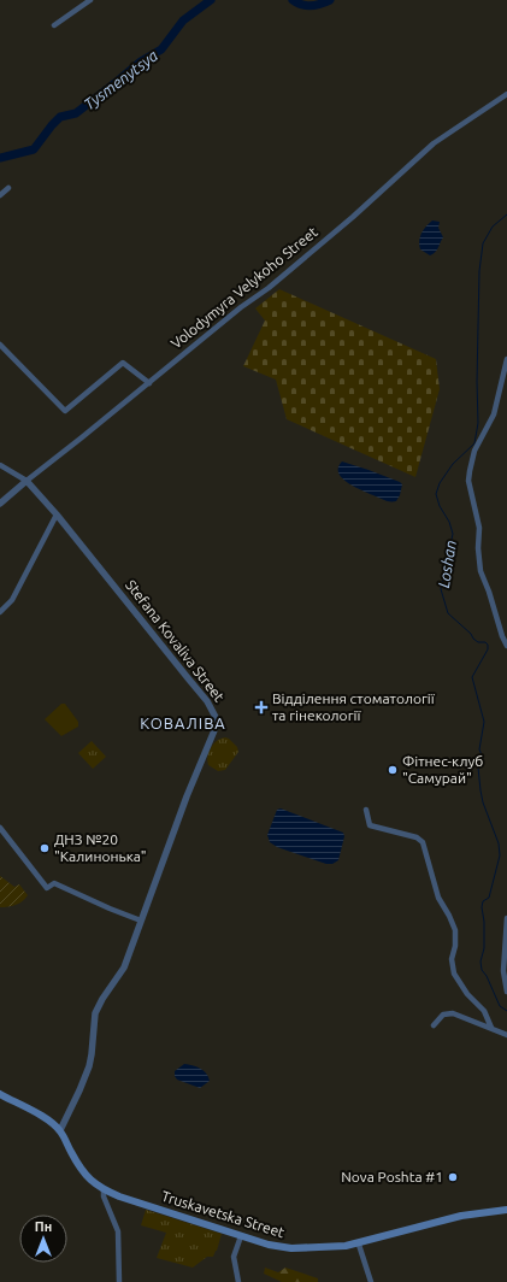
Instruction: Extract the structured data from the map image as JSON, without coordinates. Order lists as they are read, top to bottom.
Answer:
{
  "streets": {
    "main road": ["Truskavetska Street"],
    "street": ["Volodymyra Velykoho Street", "Stefana Kovaliva Street"]
  },
  "crossings": [
    ["Volodymyra Velykoho Street", "Stefana Kovaliva Street"],
    ["Stefana Kovaliva Street", "Truskavetska Street"]
  ],
  "districts": ["КОВАЛІВА"],
  "water": ["Tysmenytsya", "Loshan"],
  "places": {
    "health": ["Відділення стоматології та гінекології"],
    "other": ["Фітнес-клуб \"Самурай\"", "ДНЗ №20 \"Калинонька\"", "Nova Poshta #1"]
  },
  "north": "top"
}
